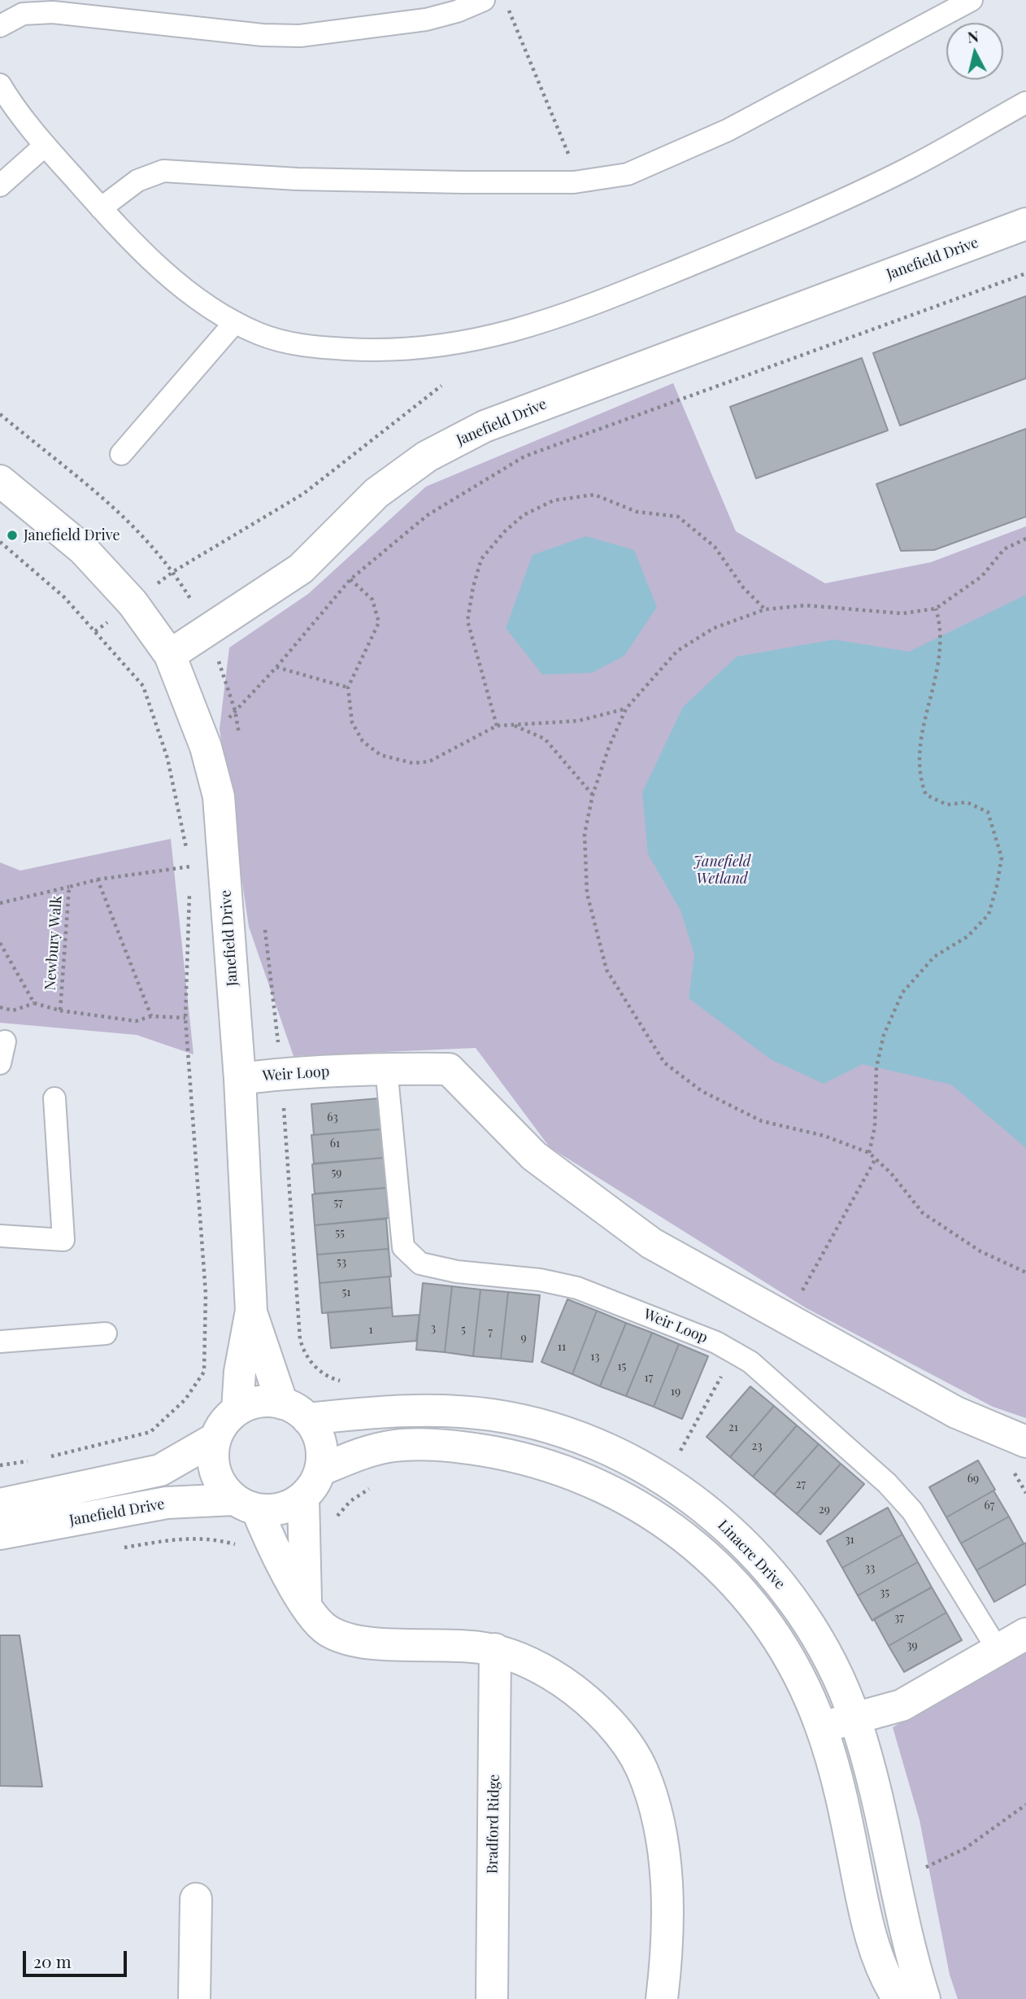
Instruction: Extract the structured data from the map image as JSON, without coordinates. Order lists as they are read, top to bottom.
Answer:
{
  "streets": {
    "street": [
      "Janefield Drive",
      "Weir Loop",
      "Linacre Drive",
      "Bradford Ridge"
    ],
    "path": ["Newbury Walk"]
  },
  "crossings": [
    ["Janefield Drive", "Weir Loop"],
    ["Janefield Drive", "Linacre Drive"]
  ],
  "parks": ["Janefield Wetland"],
  "places": ["Janefield Drive"],
  "house_numbers": [
    "63",
    "61",
    "59",
    "57",
    "55",
    "53",
    "51",
    "3",
    "1",
    "5",
    "7",
    "9",
    "11",
    "13",
    "15",
    "17",
    "19",
    "21",
    "23",
    "69",
    "27",
    "67",
    "29",
    "31",
    "33",
    "35",
    "37",
    "39"
  ],
  "scale_bar": "20 m",
  "north": "top"
}
